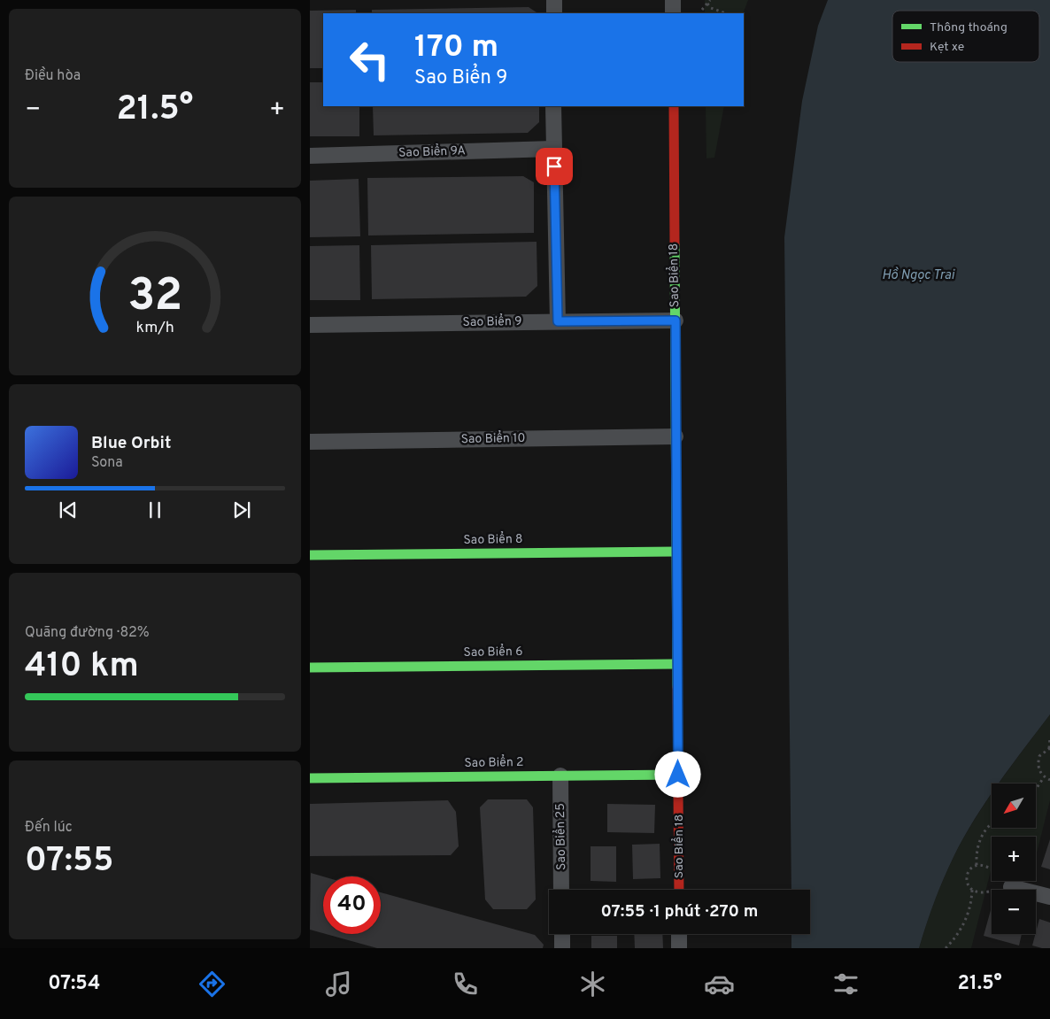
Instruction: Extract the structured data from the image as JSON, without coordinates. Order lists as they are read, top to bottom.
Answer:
{
  "streets": {
    "street": [
      "Sao Biển 9A",
      "Sao Biển 18",
      "Sao Biển 9",
      "Sao Biển 10",
      "Sao Biển 8",
      "Sao Biển 6",
      "Sao Biển 2",
      "Sao Biển 25"
    ]
  },
  "crossings": [
    ["Sao Biển 18", "Sao Biển 9"],
    ["Sao Biển 18", "Sao Biển 10"],
    ["Sao Biển 18", "Sao Biển 8"],
    ["Sao Biển 18", "Sao Biển 6"],
    ["Sao Biển 18", "Sao Biển 2"],
    ["Sao Biển 2", "Sao Biển 25"]
  ],
  "water": ["Hồ Ngọc Trai"],
  "legend": ["Thông thoáng", "Kẹt xe"],
  "north": "bottom left",
  "page": {
    "tile": [
      "Điều hòa",
      ["Quãng đường · 82%", "410 km"],
      ["Đến lúc", "07:55"]
    ],
    "turn": ["170 m", "Sao Biển 9"],
    "heat": ["−", "21.5°", "+"],
    "song": ["Blue Orbit", "Sona"],
    "map_buttons": ["+", "−"],
    "limit": "40",
    "trip": "07:55 · 1 phút · 270 m",
    "tabs": ["07:54", "21.5°"],
    "gauge": ["32", "km/h"]
  }
}
